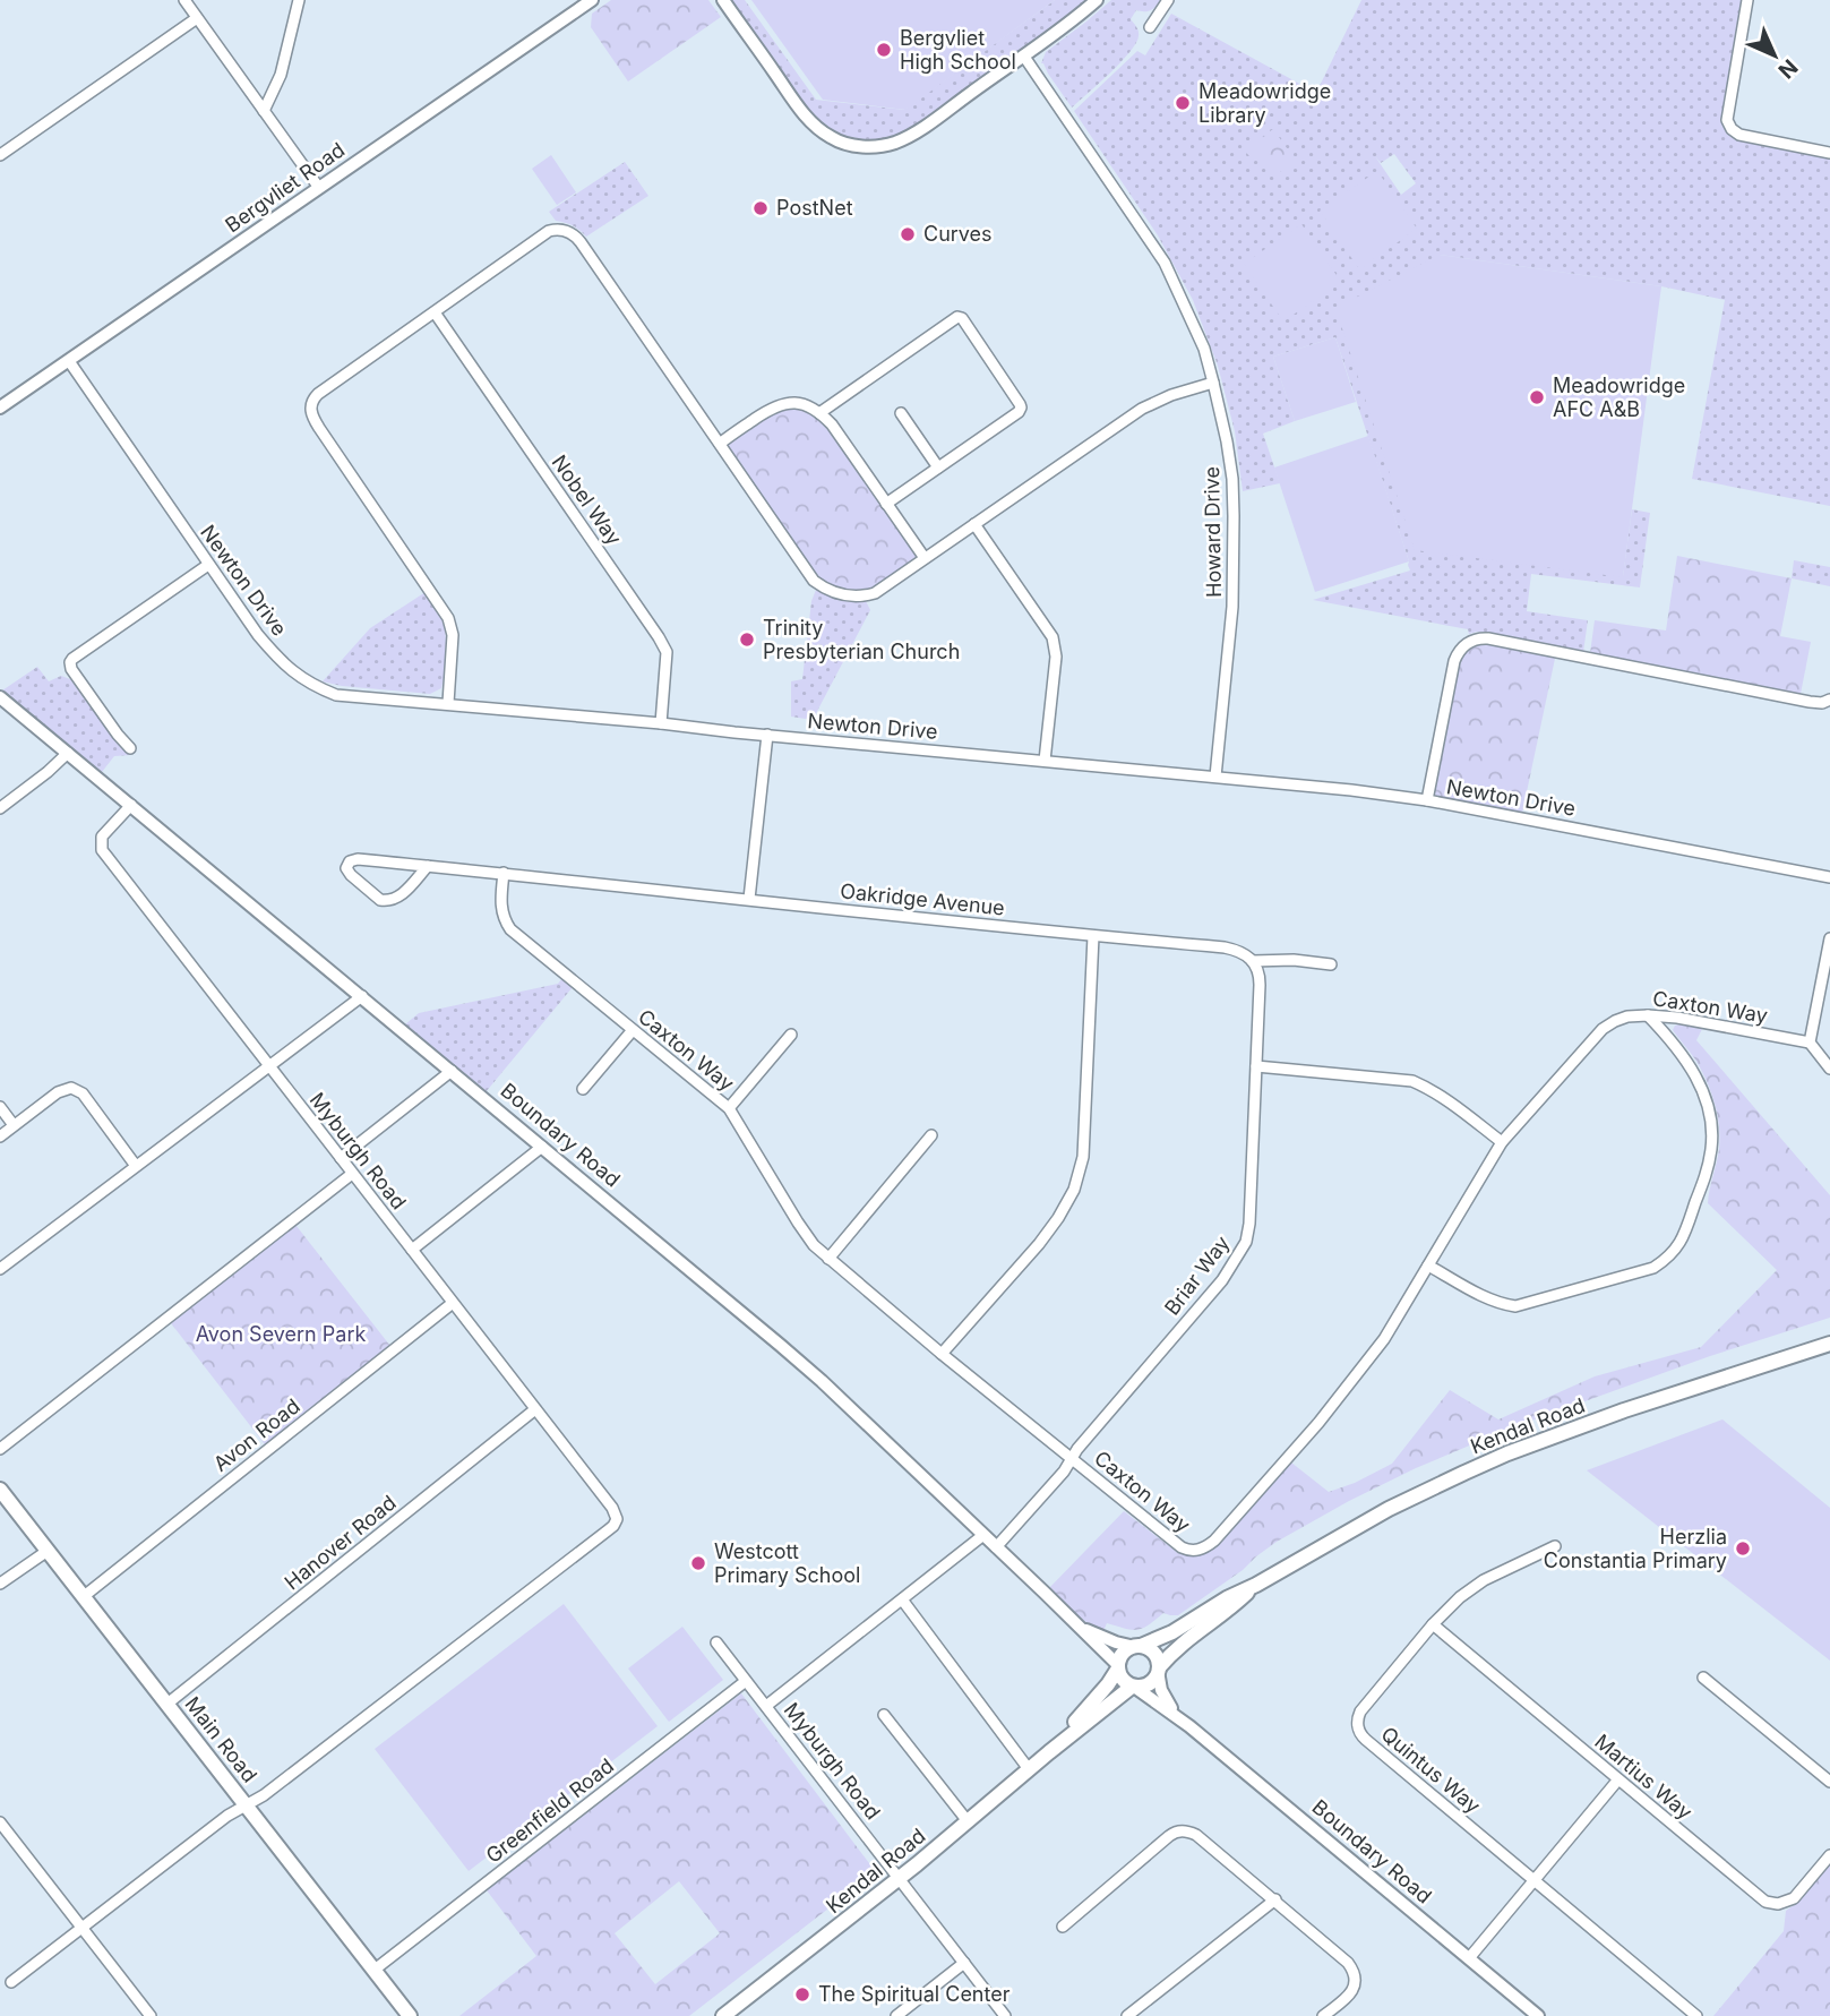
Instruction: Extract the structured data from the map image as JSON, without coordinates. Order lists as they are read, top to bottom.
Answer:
{
  "streets": {
    "main road": ["Kendal Road", "Main Road"],
    "street": [
      "Bergvliet Road",
      "Nobel Way",
      "Howard Drive",
      "Newton Drive",
      "Oakridge Avenue",
      "Caxton Way",
      "Boundary Road",
      "Myburgh Road",
      "Briar Way",
      "Avon Road",
      "Hanover Road",
      "Quintus Way",
      "Martius Way",
      "Greenfield Road"
    ]
  },
  "crossings": [
    ["Bergvliet Road", "Newton Drive"],
    ["Nobel Way", "Newton Drive"],
    ["Howard Drive", "Newton Drive"],
    ["Oakridge Avenue", "Caxton Way"],
    ["Oakridge Avenue", "Briar Way"],
    ["Caxton Way", "Briar Way"],
    ["Boundary Road", "Myburgh Road"],
    ["Boundary Road", "Briar Way"],
    ["Boundary Road", "Kendal Road"],
    ["Myburgh Road", "Kendal Road"],
    ["Myburgh Road", "Avon Road"],
    ["Myburgh Road", "Hanover Road"],
    ["Myburgh Road", "Main Road"],
    ["Myburgh Road", "Greenfield Road"],
    ["Avon Road", "Main Road"],
    ["Hanover Road", "Main Road"],
    ["Main Road", "Greenfield Road"],
    ["Quintus Way", "Martius Way"]
  ],
  "parks": ["Avon Severn Park"],
  "places": [
    "Bergvliet High School",
    "Meadowridge Library",
    "PostNet",
    "Curves",
    "Meadowridge AFC A&B",
    "Trinity Presbyterian Church",
    "Herzlia Constantia Primary",
    "Westcott Primary School",
    "The Spiritual Center"
  ],
  "north": "bottom right"
}
